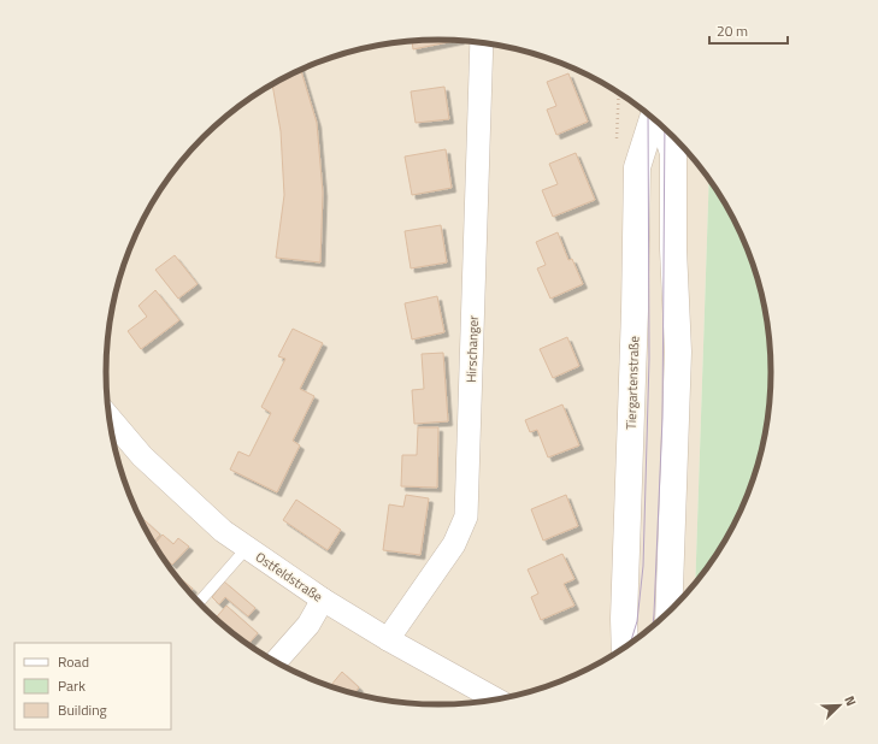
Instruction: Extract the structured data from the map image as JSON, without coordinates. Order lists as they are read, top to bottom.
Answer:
{
  "streets": {
    "main road": ["Tiergartenstraße"],
    "street": ["Hirschanger", "Ostfeldstraße"]
  },
  "crossings": [
    ["Hirschanger", "Ostfeldstraße"]
  ],
  "legend": ["Road", "Park", "Building"],
  "scale_bar": "20 m",
  "north": "top right"
}
